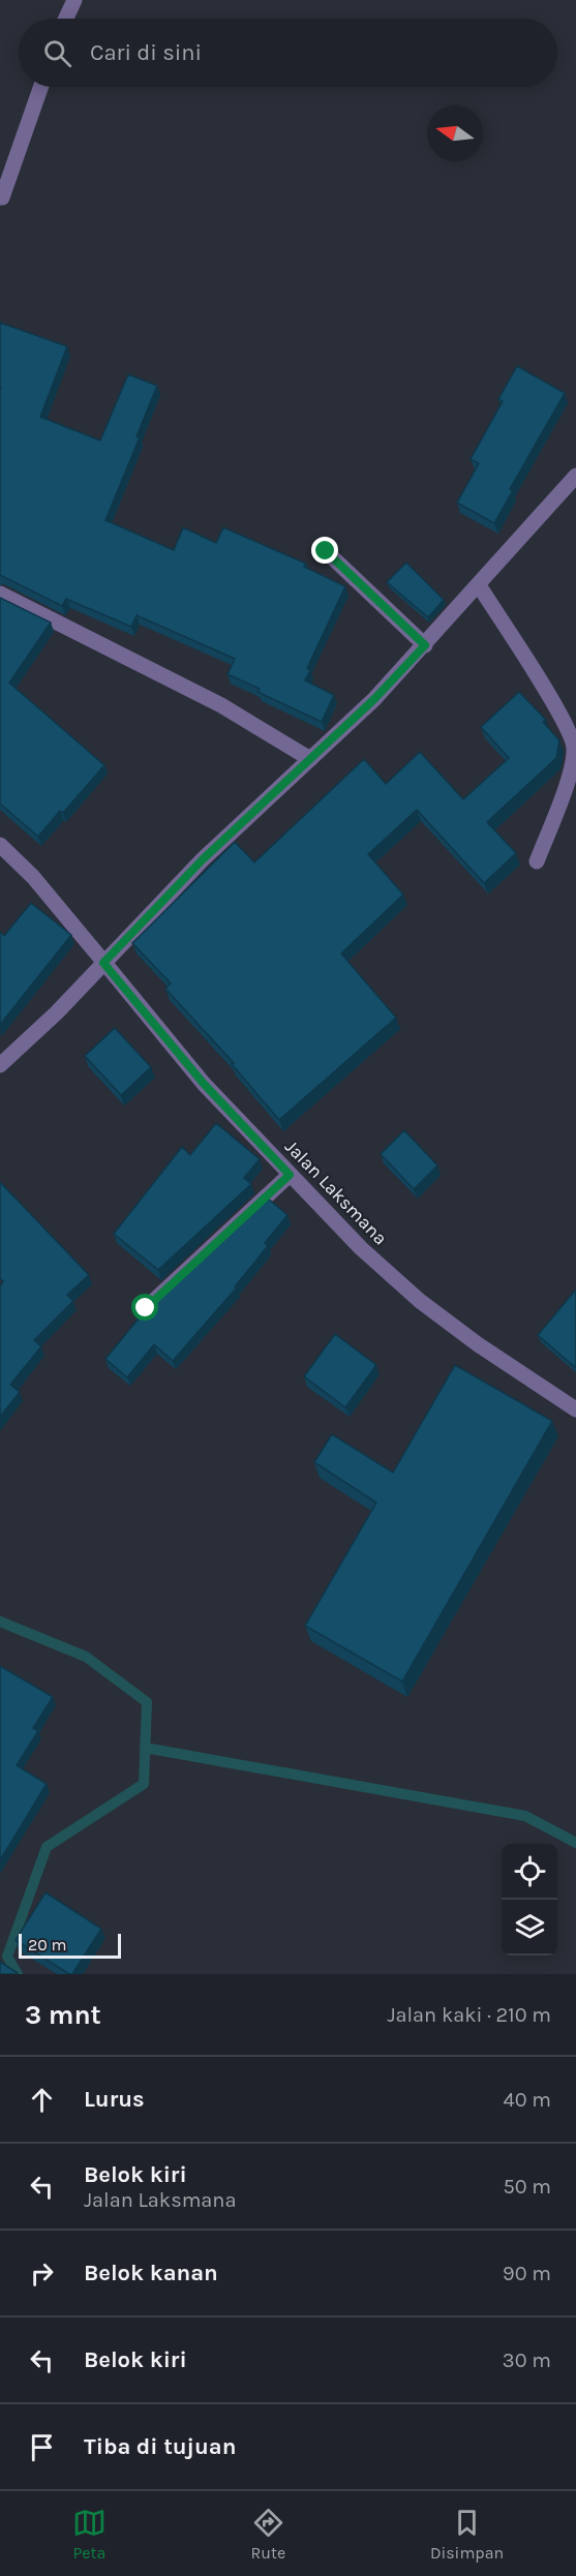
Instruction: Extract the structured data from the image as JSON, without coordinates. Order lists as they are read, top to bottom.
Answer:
{
  "streets": {
    "street": ["Jalan Laksmana"]
  },
  "scale_bar": "20 m",
  "north": "left",
  "page": {
    "search": "Cari di sini",
    "scale": "20 m",
    "heading": ["3 mnt", "Jalan kaki · 210 m"],
    "list": [
      ["Lurus", "40 m"],
      ["Belok kiri", "Jalan Laksmana", "50 m"],
      ["Belok kanan", "90 m"],
      ["Belok kiri", "30 m"],
      "Tiba di tujuan"
    ],
    "nav": ["Peta", "Rute", "Disimpan"]
  }
}
